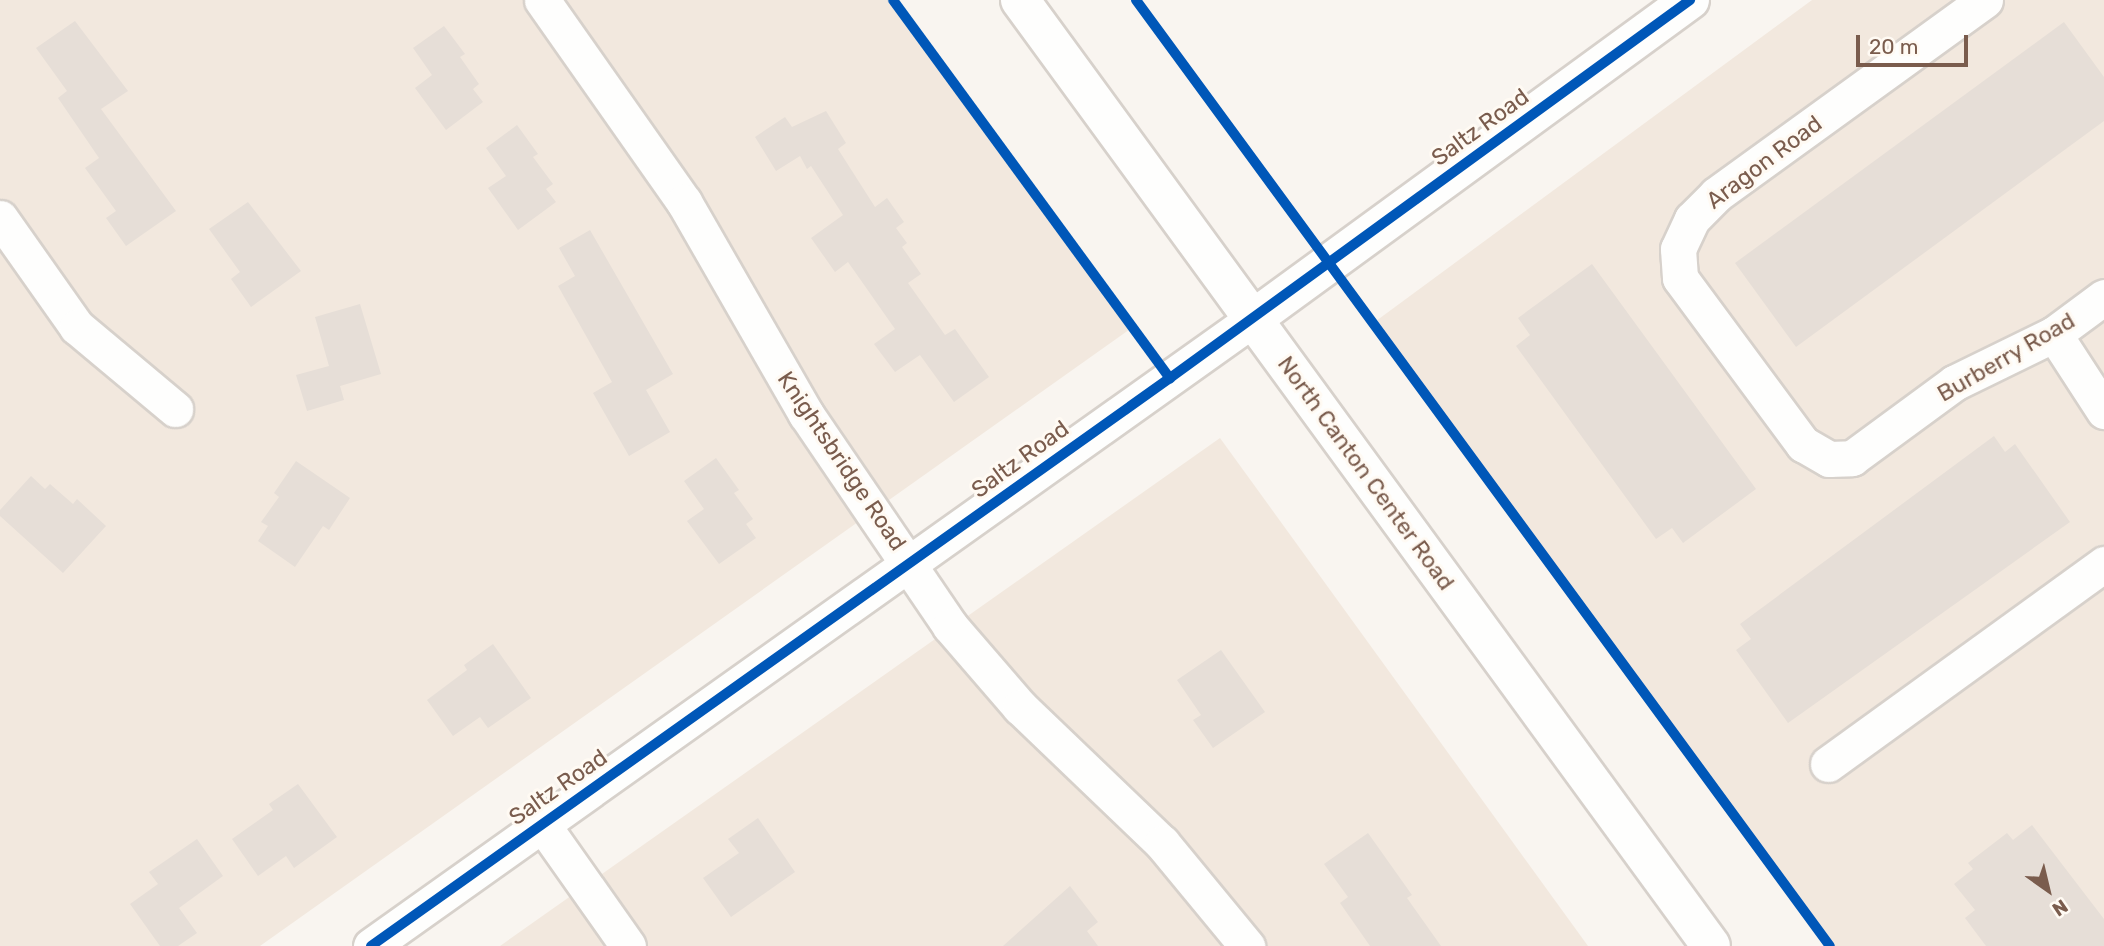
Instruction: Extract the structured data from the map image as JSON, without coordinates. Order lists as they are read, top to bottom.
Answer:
{
  "streets": {
    "main road": ["Saltz Road", "North Canton Center Road"],
    "street": ["Aragon Road", "Burberry Road", "Knightsbridge Road"]
  },
  "crossings": [
    ["Saltz Road", "Knightsbridge Road"],
    ["Saltz Road", "North Canton Center Road"],
    ["Aragon Road", "Burberry Road"]
  ],
  "scale_bar": "20 m",
  "north": "bottom right"
}
